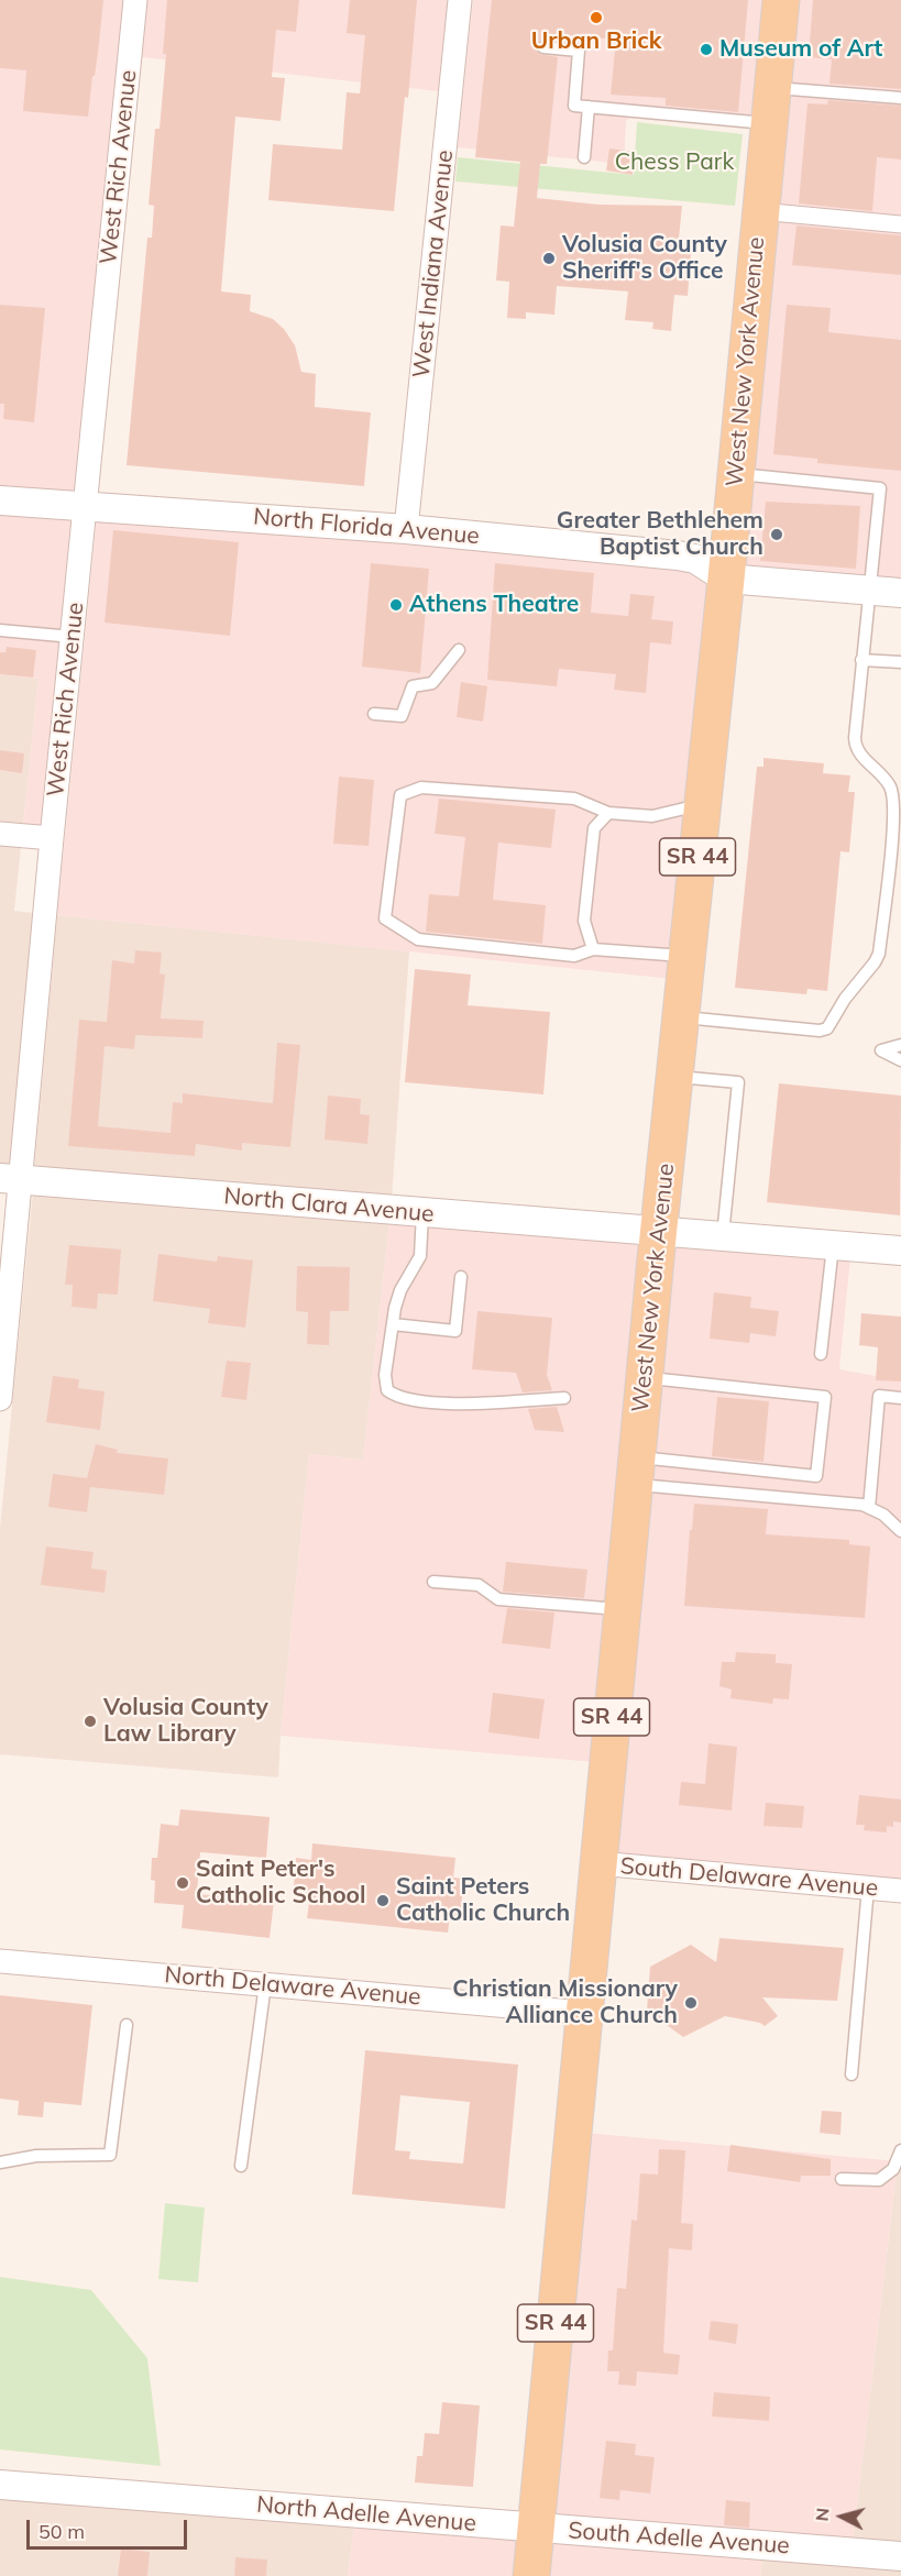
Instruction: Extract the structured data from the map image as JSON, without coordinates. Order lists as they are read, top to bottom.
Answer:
{
  "streets": {
    "main road": ["West New York Avenue", "SR 44"],
    "street": [
      "West Rich Avenue",
      "West Indiana Avenue",
      "North Florida Avenue",
      "North Clara Avenue",
      "South Delaware Avenue",
      "North Delaware Avenue",
      "North Adelle Avenue",
      "South Adelle Avenue"
    ]
  },
  "crossings": [
    ["West Rich Avenue", "North Florida Avenue"],
    ["West Rich Avenue", "North Clara Avenue"],
    ["West Indiana Avenue", "North Florida Avenue"],
    ["West New York Avenue", "North Florida Avenue"],
    ["West New York Avenue", "North Clara Avenue"],
    ["West New York Avenue", "South Delaware Avenue"],
    ["West New York Avenue", "North Delaware Avenue"],
    ["West New York Avenue", "North Adelle Avenue"],
    ["West New York Avenue", "South Adelle Avenue"],
    ["North Adelle Avenue", "South Adelle Avenue"]
  ],
  "parks": ["Chess Park"],
  "places": [
    "Urban Brick",
    "Museum of Art",
    "Volusia County Sheriff's Office",
    "Greater Bethlehem Baptist Church",
    "Athens Theatre",
    "Volusia County Law Library",
    "Saint Peter's Catholic School",
    "Saint Peters Catholic Church",
    "Christian Missionary Alliance Church"
  ],
  "scale_bar": "50 m",
  "north": "left"
}
